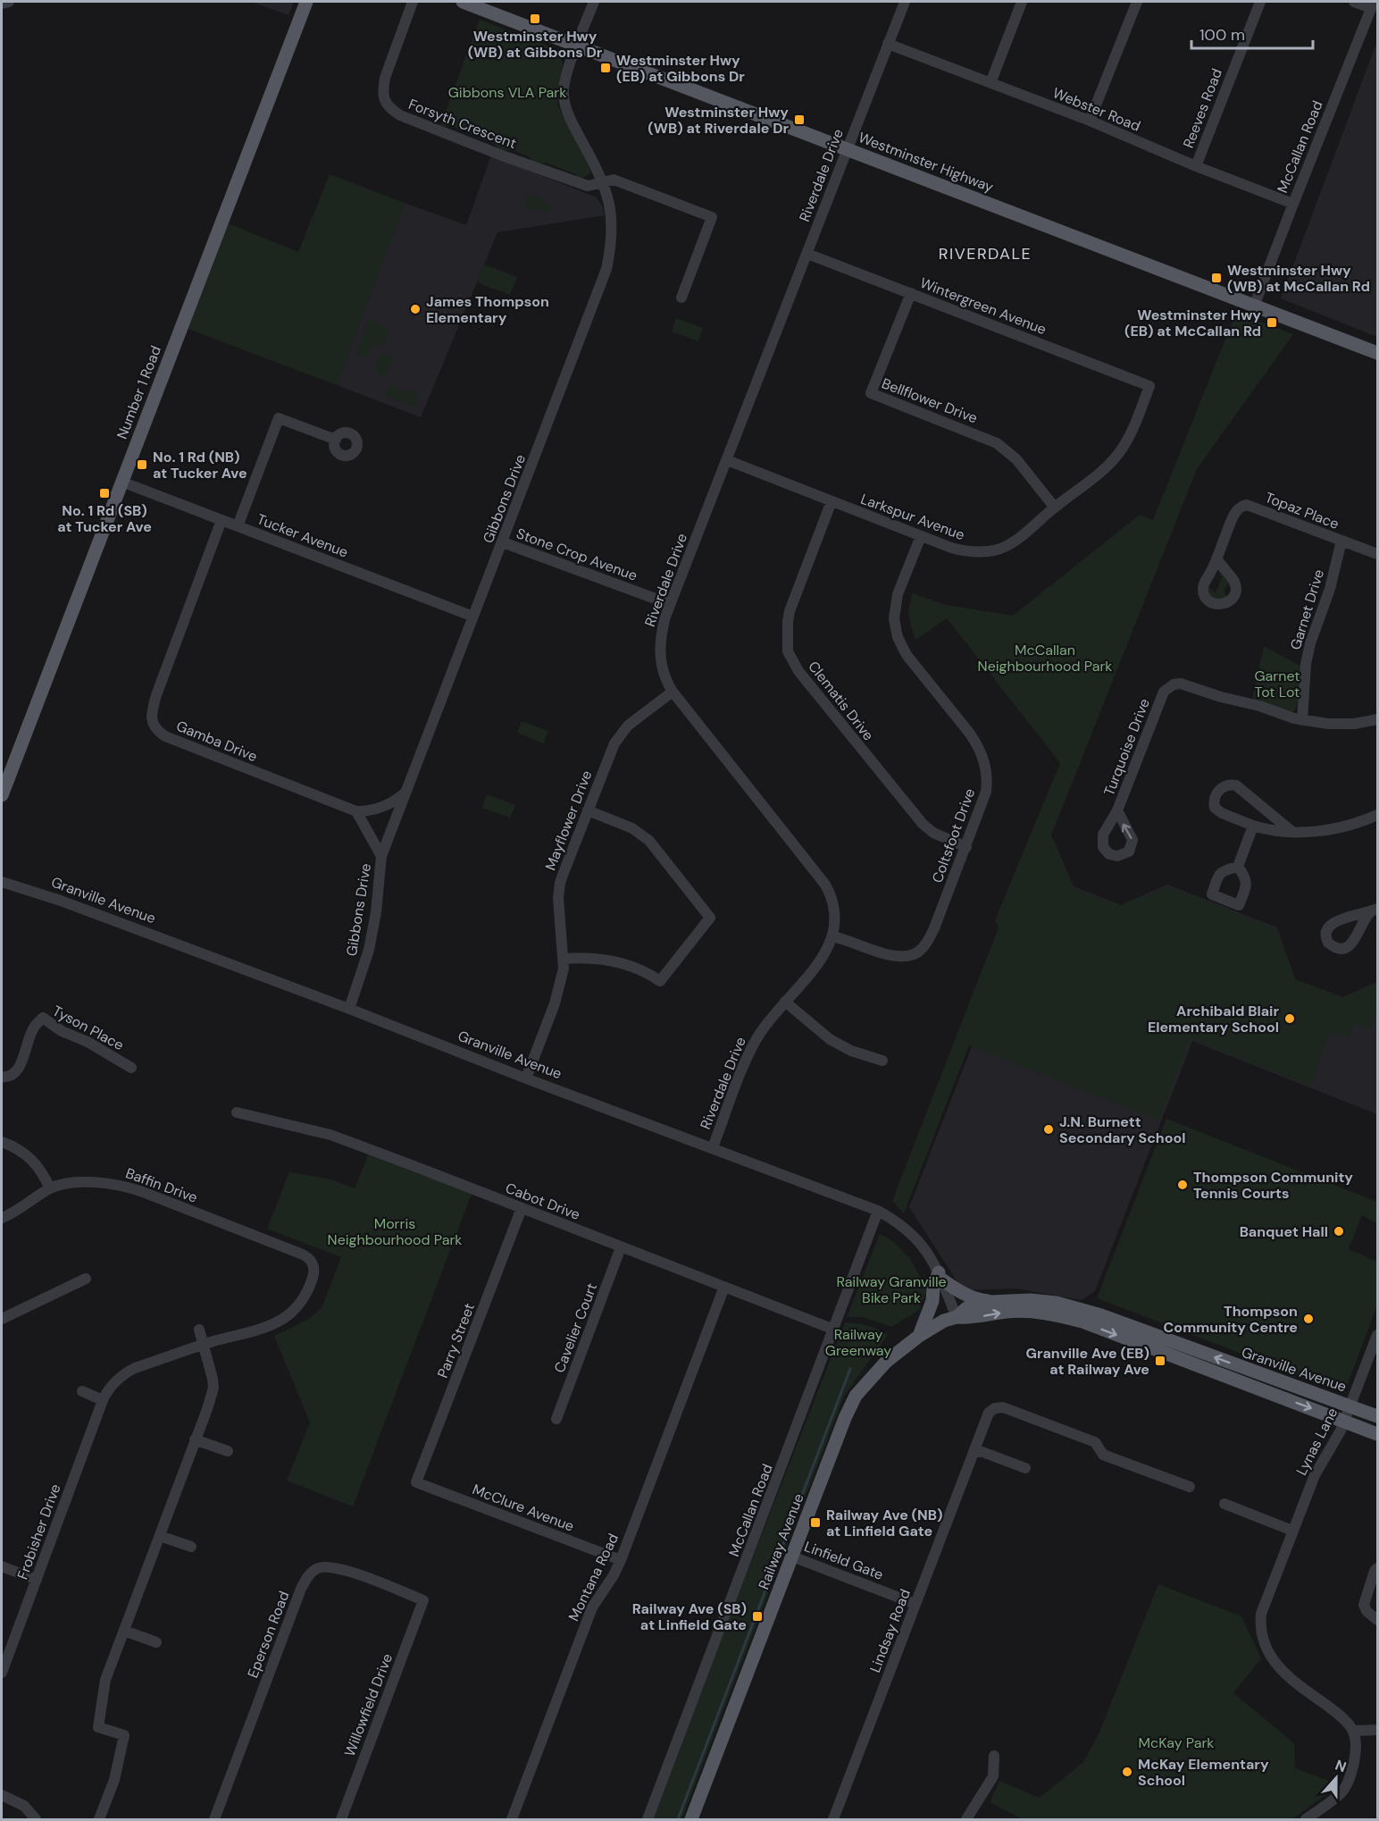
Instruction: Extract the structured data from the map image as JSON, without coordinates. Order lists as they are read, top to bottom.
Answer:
{
  "streets": {
    "main road": [
      "Westminster Highway",
      "Number 1 Road",
      "Granville Avenue",
      "Railway Avenue"
    ],
    "street": [
      "Reeves Road",
      "Webster Road",
      "Forsyth Crescent",
      "McCallan Road",
      "Riverdale Drive",
      "Wintergreen Avenue",
      "Bellflower Drive",
      "Gibbons Drive",
      "Topaz Place",
      "Larkspur Avenue",
      "Tucker Avenue",
      "Stone Crop Avenue",
      "Garnet Drive",
      "Clematis Drive",
      "Gamba Drive",
      "Turquoise Drive",
      "Mayflower Drive",
      "Coltsfoot Drive",
      "Tyson Place",
      "Baffin Drive",
      "Cabot Drive",
      "Cavelier Court",
      "Parry Street",
      "Lynas Lane",
      "McClure Avenue",
      "Frobisher Drive",
      "Linfield Gate",
      "Montana Road",
      "Lindsay Road",
      "Eperson Road",
      "Willowfield Drive"
    ]
  },
  "crossings": [
    ["Reeves Road", "Webster Road"],
    ["Webster Road", "McCallan Road"],
    ["Webster Road", "Riverdale Drive"],
    ["Forsyth Crescent", "Gibbons Drive"],
    ["McCallan Road", "Westminster Highway"],
    ["McCallan Road", "Granville Avenue"],
    ["McCallan Road", "Cabot Drive"],
    ["Westminster Highway", "Riverdale Drive"],
    ["Westminster Highway", "Gibbons Drive"],
    ["Riverdale Drive", "Wintergreen Avenue"],
    ["Riverdale Drive", "Larkspur Avenue"],
    ["Riverdale Drive", "Stone Crop Avenue"],
    ["Riverdale Drive", "Mayflower Drive"],
    ["Riverdale Drive", "Coltsfoot Drive"],
    ["Riverdale Drive", "Granville Avenue"],
    ["Wintergreen Avenue", "Bellflower Drive"],
    ["Wintergreen Avenue", "Larkspur Avenue"],
    ["Number 1 Road", "Tucker Avenue"],
    ["Bellflower Drive", "Larkspur Avenue"],
    ["Gibbons Drive", "Tucker Avenue"],
    ["Gibbons Drive", "Stone Crop Avenue"],
    ["Gibbons Drive", "Gamba Drive"],
    ["Gibbons Drive", "Granville Avenue"],
    ["Topaz Place", "Garnet Drive"],
    ["Larkspur Avenue", "Clematis Drive"],
    ["Larkspur Avenue", "Coltsfoot Drive"],
    ["Tucker Avenue", "Gamba Drive"],
    ["Garnet Drive", "Turquoise Drive"],
    ["Clematis Drive", "Coltsfoot Drive"],
    ["Mayflower Drive", "Granville Avenue"],
    ["Granville Avenue", "Lynas Lane"],
    ["Granville Avenue", "Railway Avenue"],
    ["Baffin Drive", "Frobisher Drive"],
    ["Cabot Drive", "Cavelier Court"],
    ["Cabot Drive", "Parry Street"],
    ["Cabot Drive", "Montana Road"],
    ["Parry Street", "McClure Avenue"],
    ["McClure Avenue", "Montana Road"],
    ["Railway Avenue", "Linfield Gate"],
    ["Linfield Gate", "Lindsay Road"],
    ["Eperson Road", "Willowfield Drive"]
  ],
  "districts": ["RIVERDALE"],
  "parks": [
    "Gibbons VLA Park",
    "McCallan Neighbourhood Park",
    "Garnet Tot Lot",
    "Morris Neighbourhood Park",
    "Railway Granville Bike Park",
    "Railway Greenway",
    "McKay Park"
  ],
  "places": {
    "transit": [
      "Westminster Hwy (WB) at Gibbons Dr",
      "Westminster Hwy (EB) at Gibbons Dr",
      "Westminster Hwy (WB) at Riverdale Dr",
      "Westminster Hwy (WB) at McCallan Rd",
      "Westminster Hwy (EB) at McCallan Rd",
      "No. 1 Rd (NB) at Tucker Ave",
      "No. 1 Rd (SB) at Tucker Ave",
      "Granville Ave (EB) at Railway Ave",
      "Railway Ave (NB) at Linfield Gate",
      "Railway Ave (SB) at Linfield Gate"
    ],
    "other": [
      "James Thompson Elementary",
      "Archibald Blair Elementary School",
      "J.N. Burnett Secondary School",
      "Thompson Community Tennis Courts",
      "Banquet Hall",
      "Thompson Community Centre",
      "McKay Elementary School"
    ]
  },
  "scale_bar": "100 m",
  "north": "top"
}
